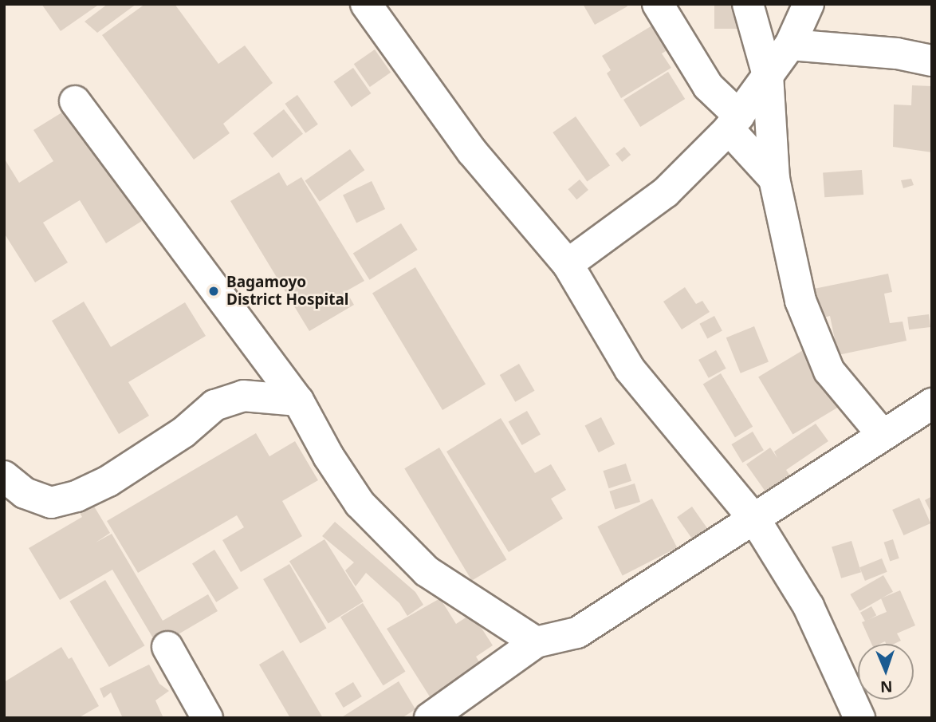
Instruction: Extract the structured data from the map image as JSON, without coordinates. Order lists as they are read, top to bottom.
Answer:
{
  "places": ["Bagamoyo District Hospital"],
  "north": "bottom"
}
